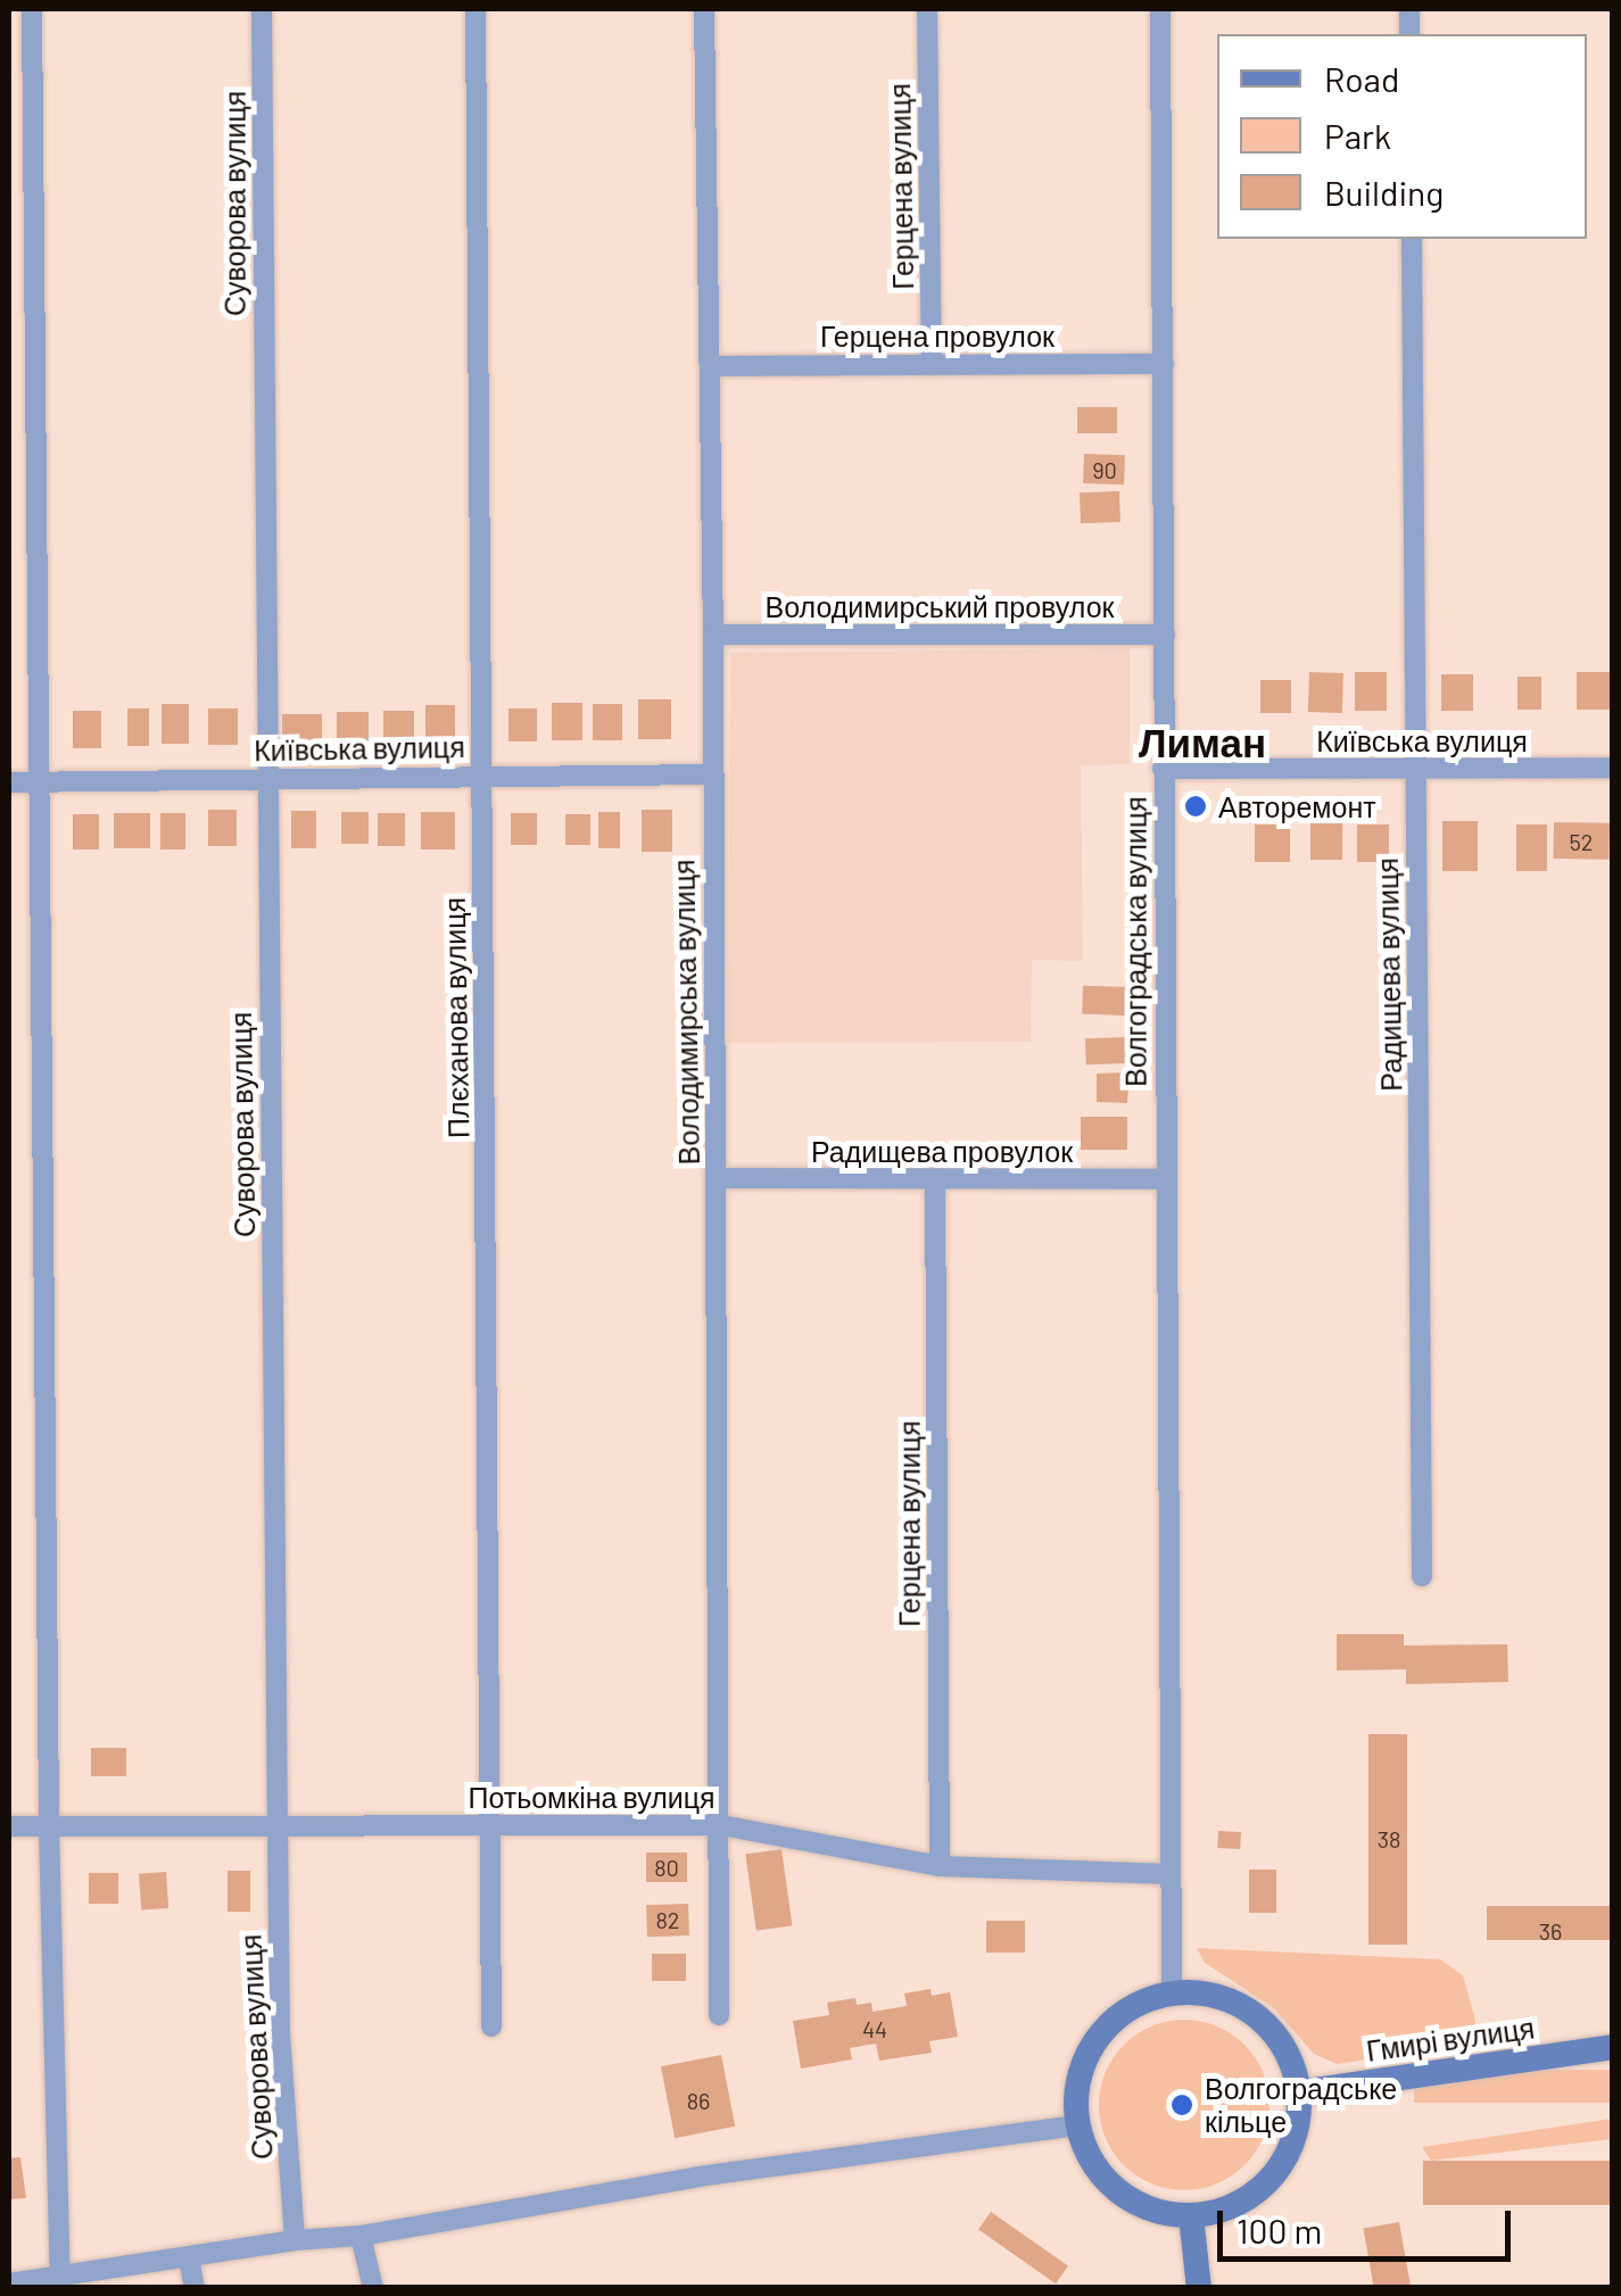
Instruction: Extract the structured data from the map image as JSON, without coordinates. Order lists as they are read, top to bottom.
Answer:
{
  "streets": {
    "street": [
      "Герцена вулиця",
      "Суворова вулиця",
      "Герцена провулок",
      "Володимирський провулок",
      "Київська вулиця",
      "Волгоградська вулиця",
      "Радищева вулиця",
      "Володимирська вулиця",
      "Плєханова вулиця",
      "Радищева провулок",
      "Потьомкіна вулиця",
      "Гмирі вулиця"
    ]
  },
  "crossings": [
    ["Герцена вулиця", "Герцена провулок"],
    ["Герцена вулиця", "Радищева провулок"],
    ["Герцена вулиця", "Потьомкіна вулиця"],
    ["Суворова вулиця", "Київська вулиця"],
    ["Суворова вулиця", "Потьомкіна вулиця"],
    ["Герцена провулок", "Волгоградська вулиця"],
    ["Герцена провулок", "Володимирська вулиця"],
    ["Володимирський провулок", "Волгоградська вулиця"],
    ["Володимирський провулок", "Володимирська вулиця"],
    ["Київська вулиця", "Волгоградська вулиця"],
    ["Київська вулиця", "Радищева вулиця"],
    ["Київська вулиця", "Володимирська вулиця"],
    ["Київська вулиця", "Плєханова вулиця"],
    ["Волгоградська вулиця", "Радищева провулок"],
    ["Волгоградська вулиця", "Потьомкіна вулиця"],
    ["Волгоградська вулиця", "Гмирі вулиця"],
    ["Володимирська вулиця", "Радищева провулок"],
    ["Володимирська вулиця", "Потьомкіна вулиця"],
    ["Плєханова вулиця", "Потьомкіна вулиця"]
  ],
  "districts": ["Лиман"],
  "places": ["Авторемонт", "Волгоградське кільце"],
  "house_numbers": [
    "90",
    "52",
    "38",
    "80",
    "82",
    "36",
    "44",
    "86"
  ],
  "legend": ["Road", "Park", "Building"],
  "scale_bar": "100 m"
}
